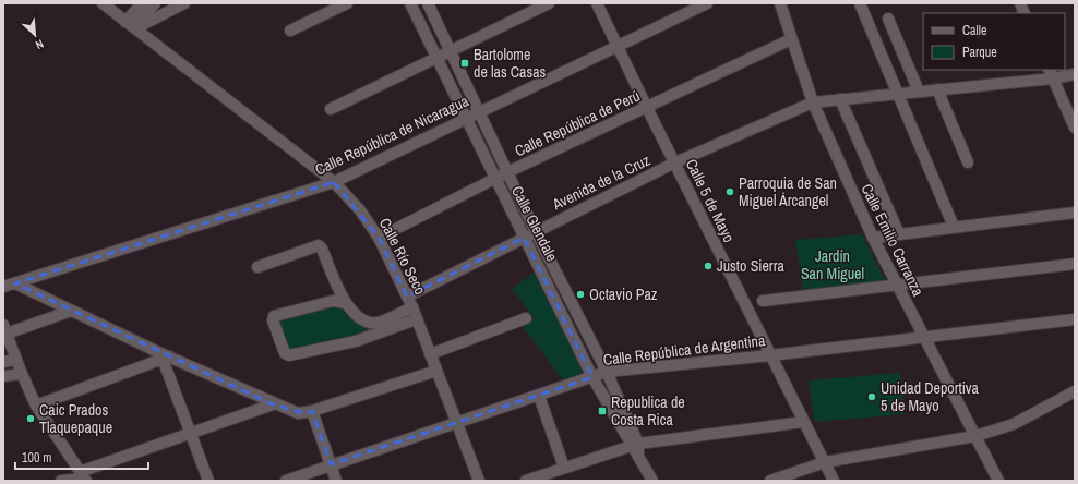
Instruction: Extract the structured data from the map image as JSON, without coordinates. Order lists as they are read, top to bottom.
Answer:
{
  "streets": {
    "street": [
      "Calle República de Perú",
      "Calle República de Nicaragua",
      "Avenida de la Cruz",
      "Calle 5 de Mayo",
      "Calle Glendale",
      "Calle Emilio Carranza",
      "Calle Río Seco",
      "Calle República de Argentina"
    ]
  },
  "crossings": [
    ["Calle República de Perú", "Calle 5 de Mayo"],
    ["Calle República de Perú", "Calle Glendale"],
    ["Calle República de Perú", "Calle Emilio Carranza"],
    ["Calle República de Perú", "Calle Río Seco"],
    ["Calle República de Nicaragua", "Calle 5 de Mayo"],
    ["Calle República de Nicaragua", "Calle Glendale"],
    ["Calle República de Nicaragua", "Calle Río Seco"],
    ["Avenida de la Cruz", "Calle 5 de Mayo"],
    ["Avenida de la Cruz", "Calle Glendale"],
    ["Avenida de la Cruz", "Calle Emilio Carranza"],
    ["Avenida de la Cruz", "Calle Río Seco"],
    ["Calle 5 de Mayo", "Calle República de Argentina"],
    ["Calle Glendale", "Calle República de Argentina"],
    ["Calle Emilio Carranza", "Calle República de Argentina"],
    ["Calle Río Seco", "Calle República de Argentina"]
  ],
  "parks": ["Jardín San Miguel"],
  "places": {
    "transit": ["Bartolome de las Casas", "Republica de Costa Rica"],
    "other": [
      "Parroquia de San Miguel Árcangel",
      "Justo Sierra",
      "Octavio Paz",
      "Unidad Deportiva 5 de Mayo",
      "Caic Prados Tlaquepaque"
    ]
  },
  "legend": ["Calle", "Parque"],
  "scale_bar": "100 m",
  "north": "bottom right"
}
